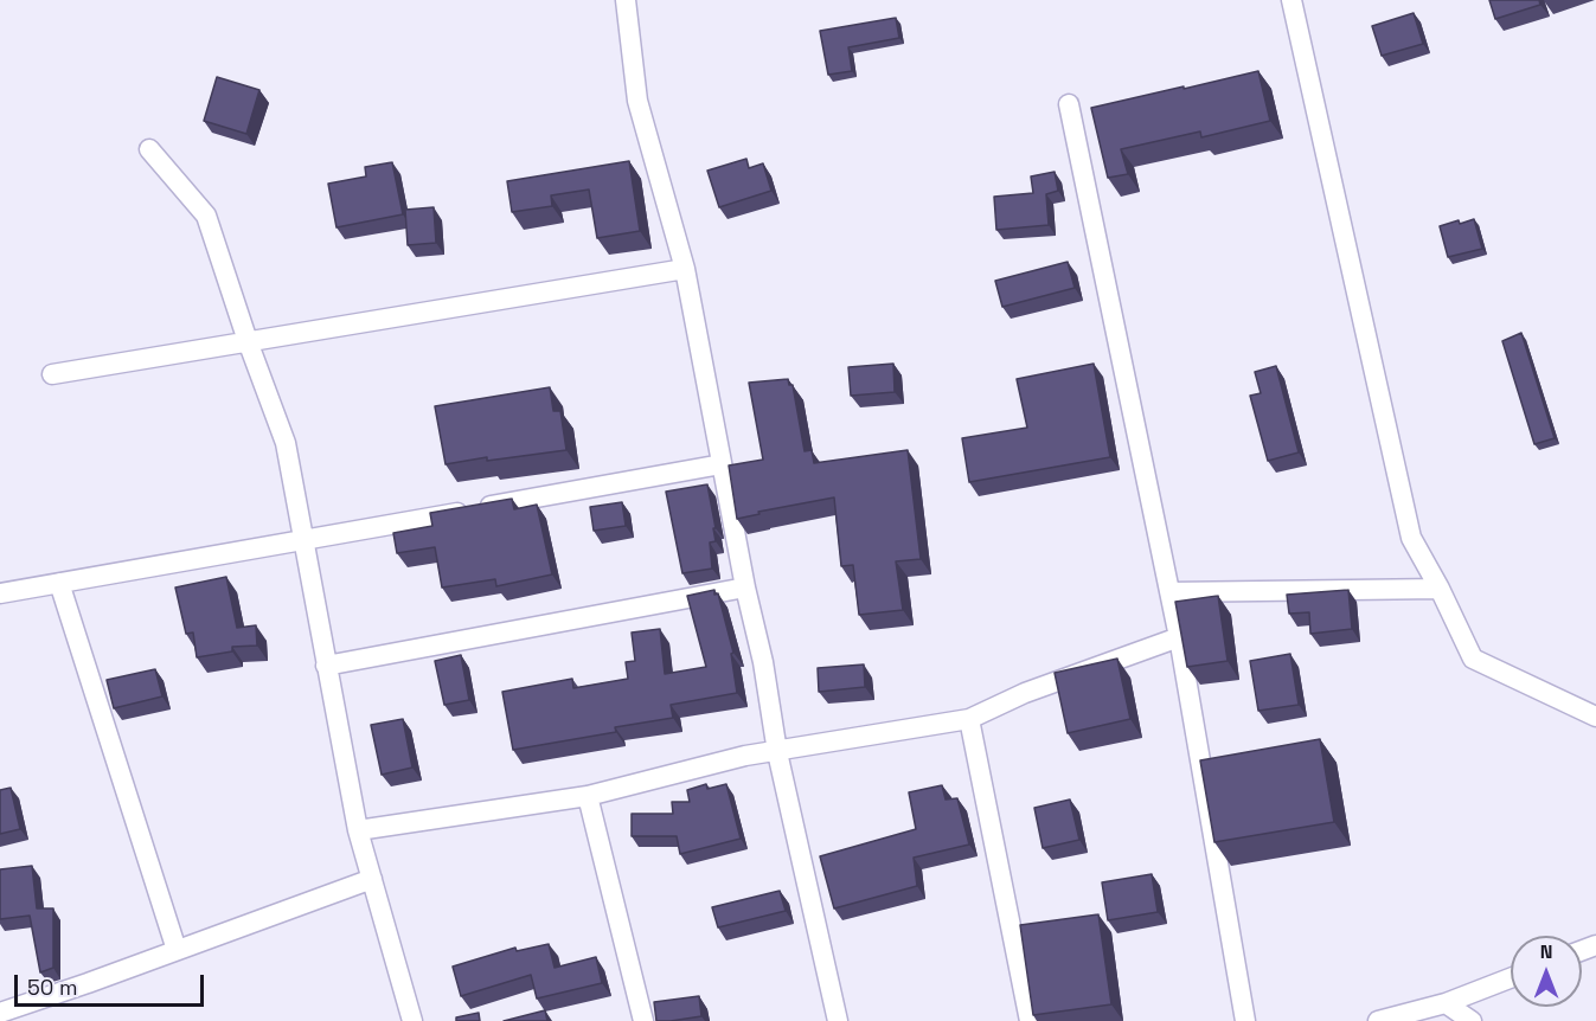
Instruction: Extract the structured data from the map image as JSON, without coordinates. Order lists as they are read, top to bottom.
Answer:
{
  "scale_bar": "50 m",
  "north": "top"
}
